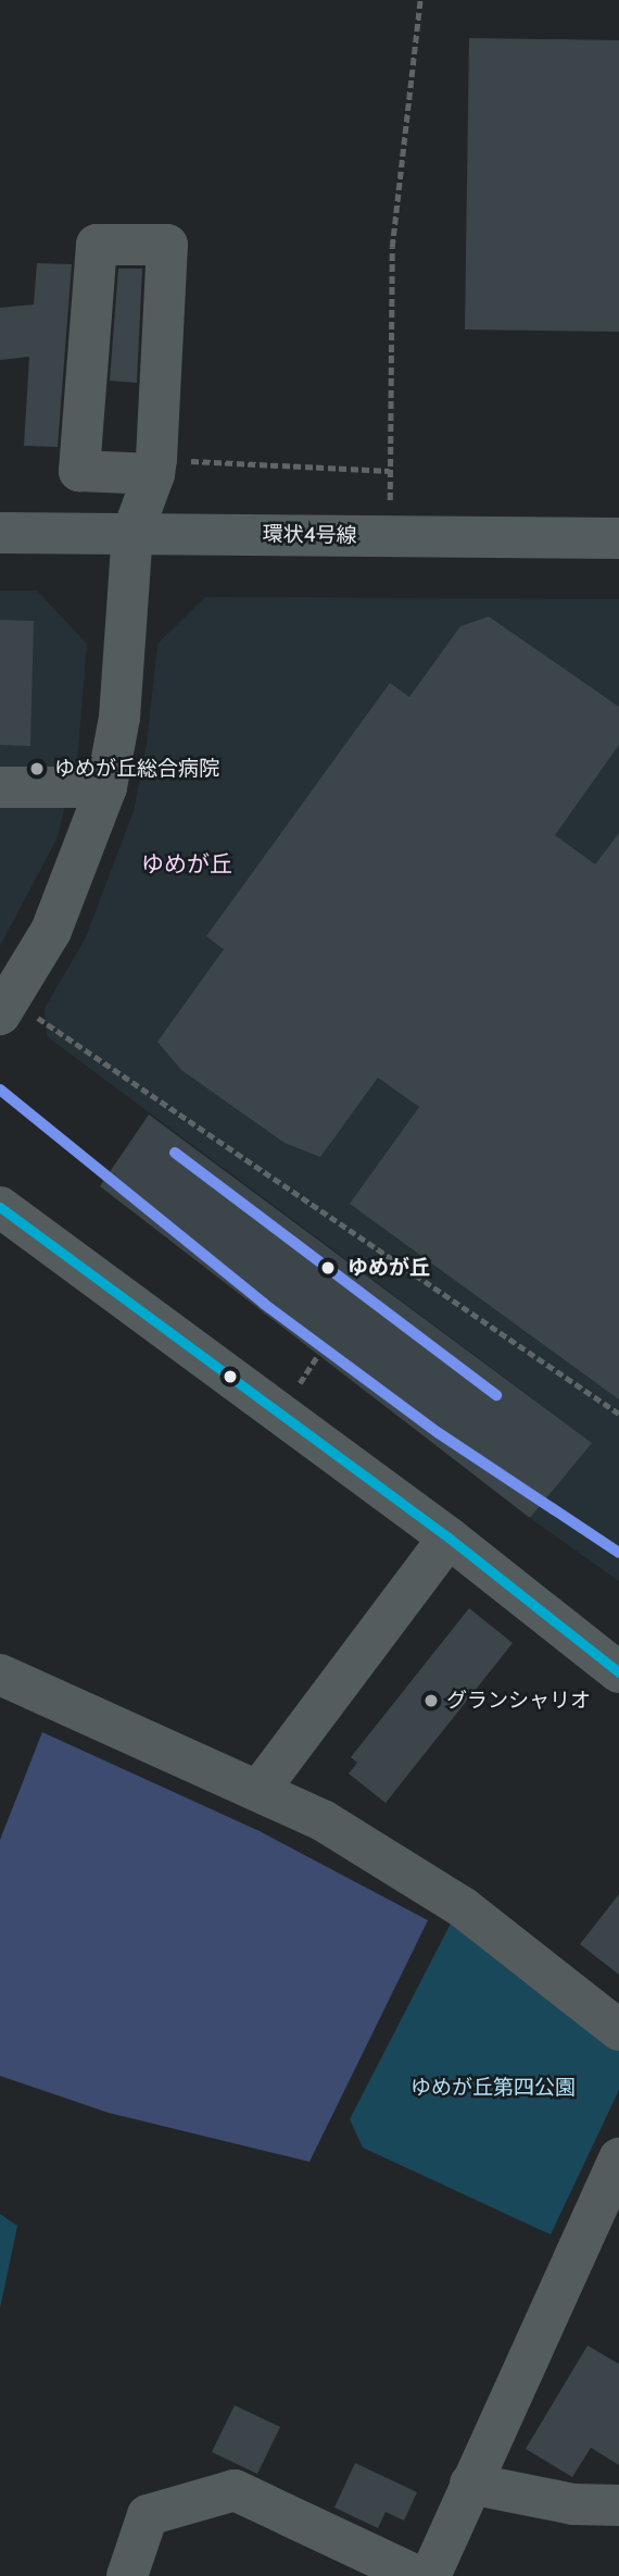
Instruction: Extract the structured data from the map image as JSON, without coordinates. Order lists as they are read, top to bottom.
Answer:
{
  "streets": {
    "main road": ["環状4号線"]
  },
  "districts": ["ゆめが丘"],
  "parks": ["ゆめが丘第四公園"],
  "places": ["ゆめが丘総合病院", "ゆめが丘", "グランシャリオ"]
}
